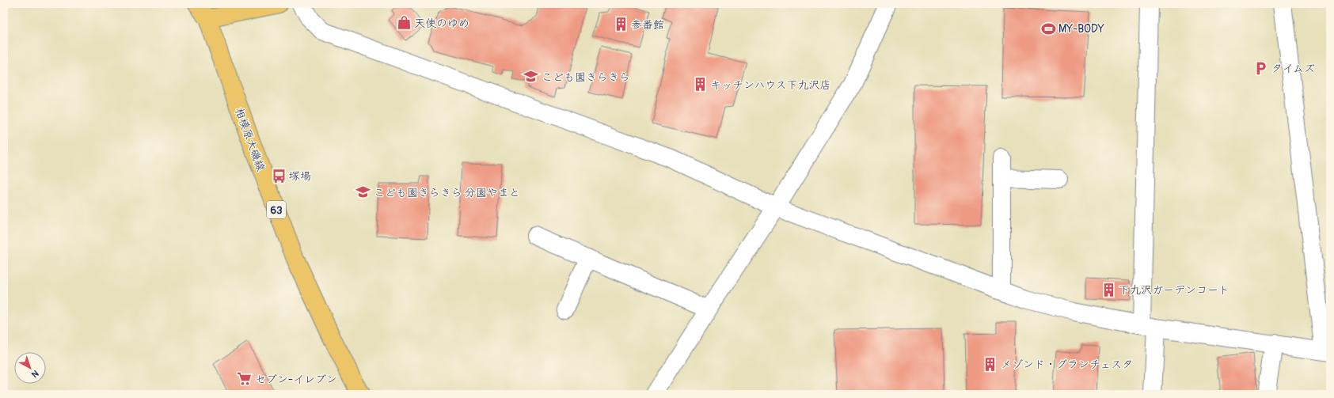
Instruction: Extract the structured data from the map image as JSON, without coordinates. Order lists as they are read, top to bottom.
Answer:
{
  "streets": {
    "main road": ["相模原大磯線", "63"]
  },
  "places": {
    "shop": ["天使のゆめ"],
    "building": [
      "参番館",
      "キッチンハウス下九沢店",
      "下九沢ガーデンコート",
      "メゾンド・グランチェスタ"
    ],
    "sports": ["MY-BODY"],
    "parking": ["タイムズ"],
    "school or university": ["こども園きらきら", "こども園きらきら 分園やまと"],
    "bus stop": ["塚場"],
    "supermarket": ["セブン-イレブン"]
  },
  "north": "bottom right"
}
